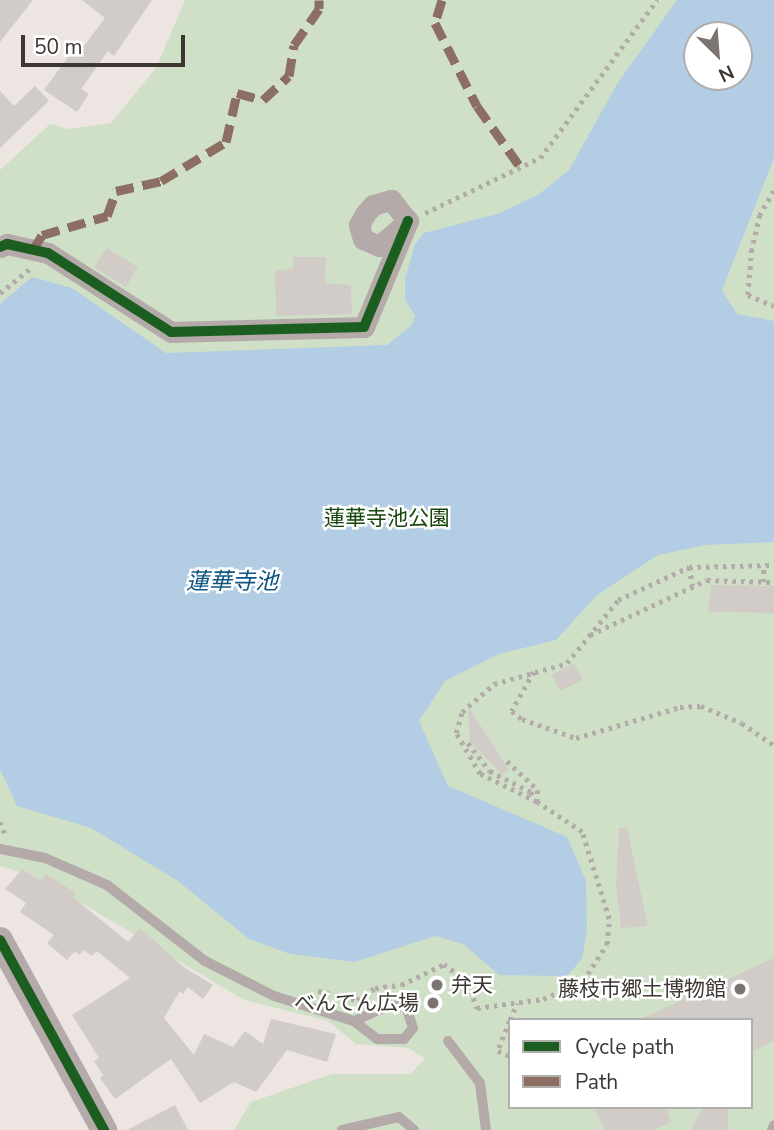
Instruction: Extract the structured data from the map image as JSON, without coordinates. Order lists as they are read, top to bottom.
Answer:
{
  "water": ["蓮華寺池"],
  "parks": ["蓮華寺池公園"],
  "places": ["弁天", "藤枝市郷土博物館", "べんてん広場"],
  "legend": ["Cycle path", "Path"],
  "scale_bar": "50 m",
  "north": "bottom right"
}
